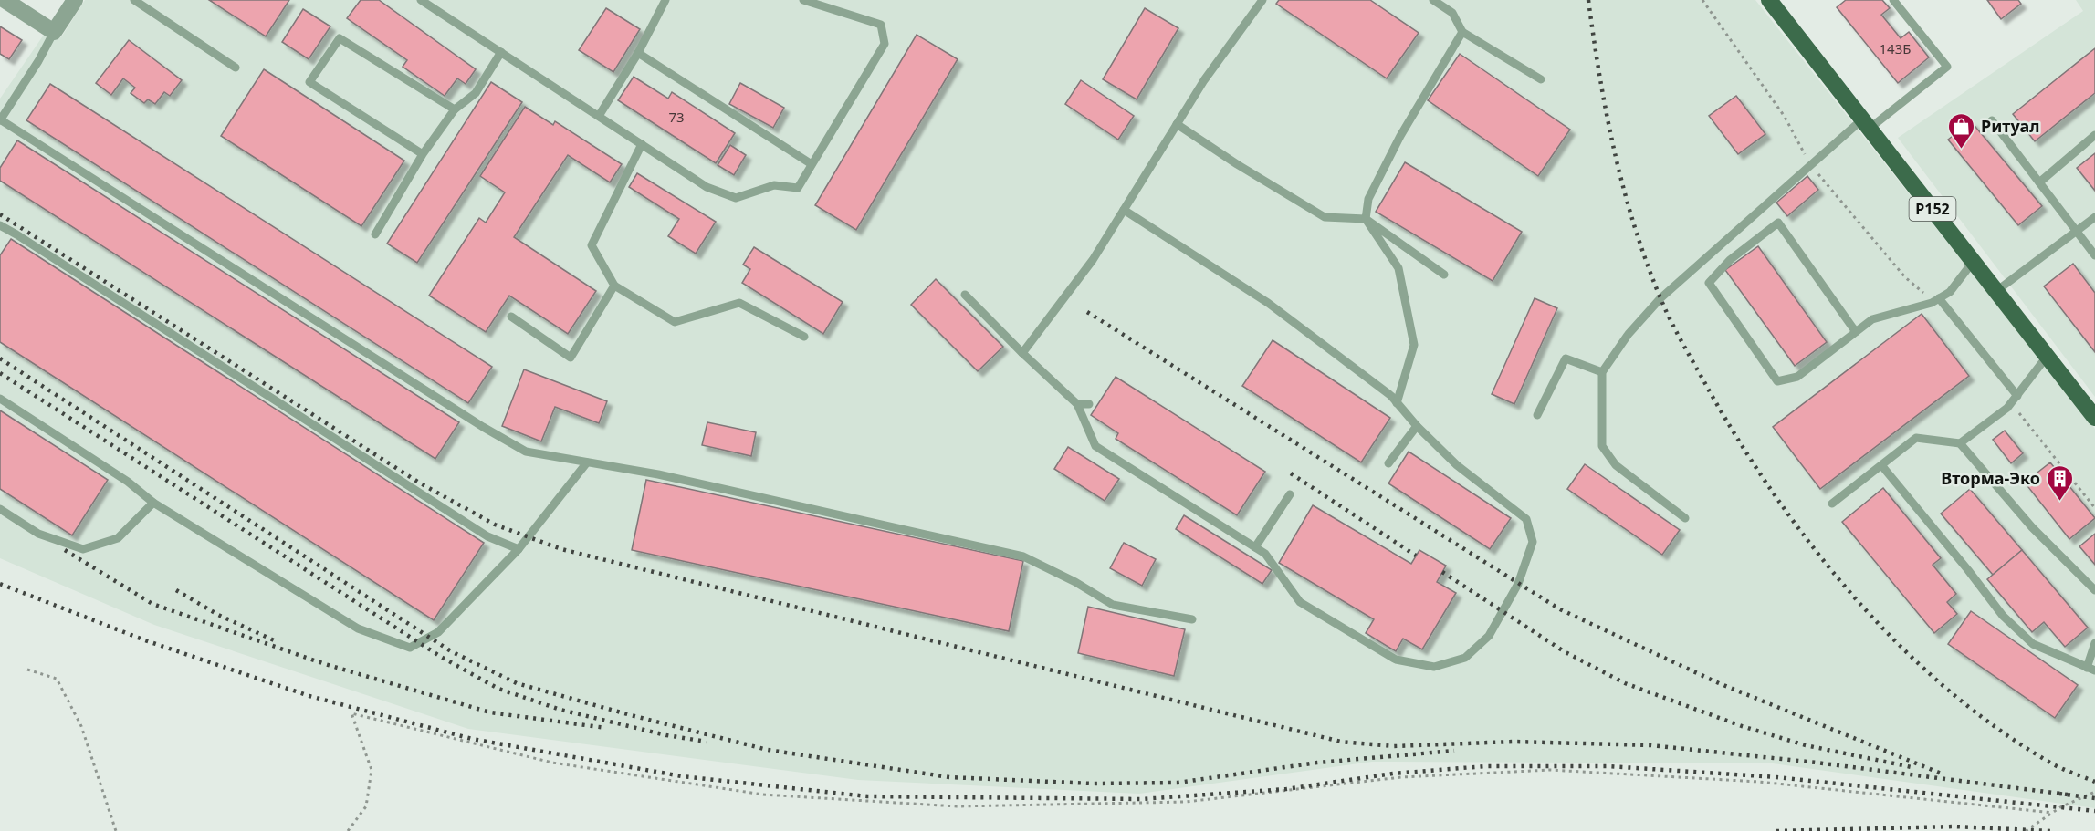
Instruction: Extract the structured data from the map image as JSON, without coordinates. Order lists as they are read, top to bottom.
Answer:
{
  "streets": {
    "main road": ["Р152"]
  },
  "places": {
    "shop": ["Ритуал"],
    "building": ["Вторма-Эко"]
  },
  "house_numbers": ["143Б", "73"]
}
